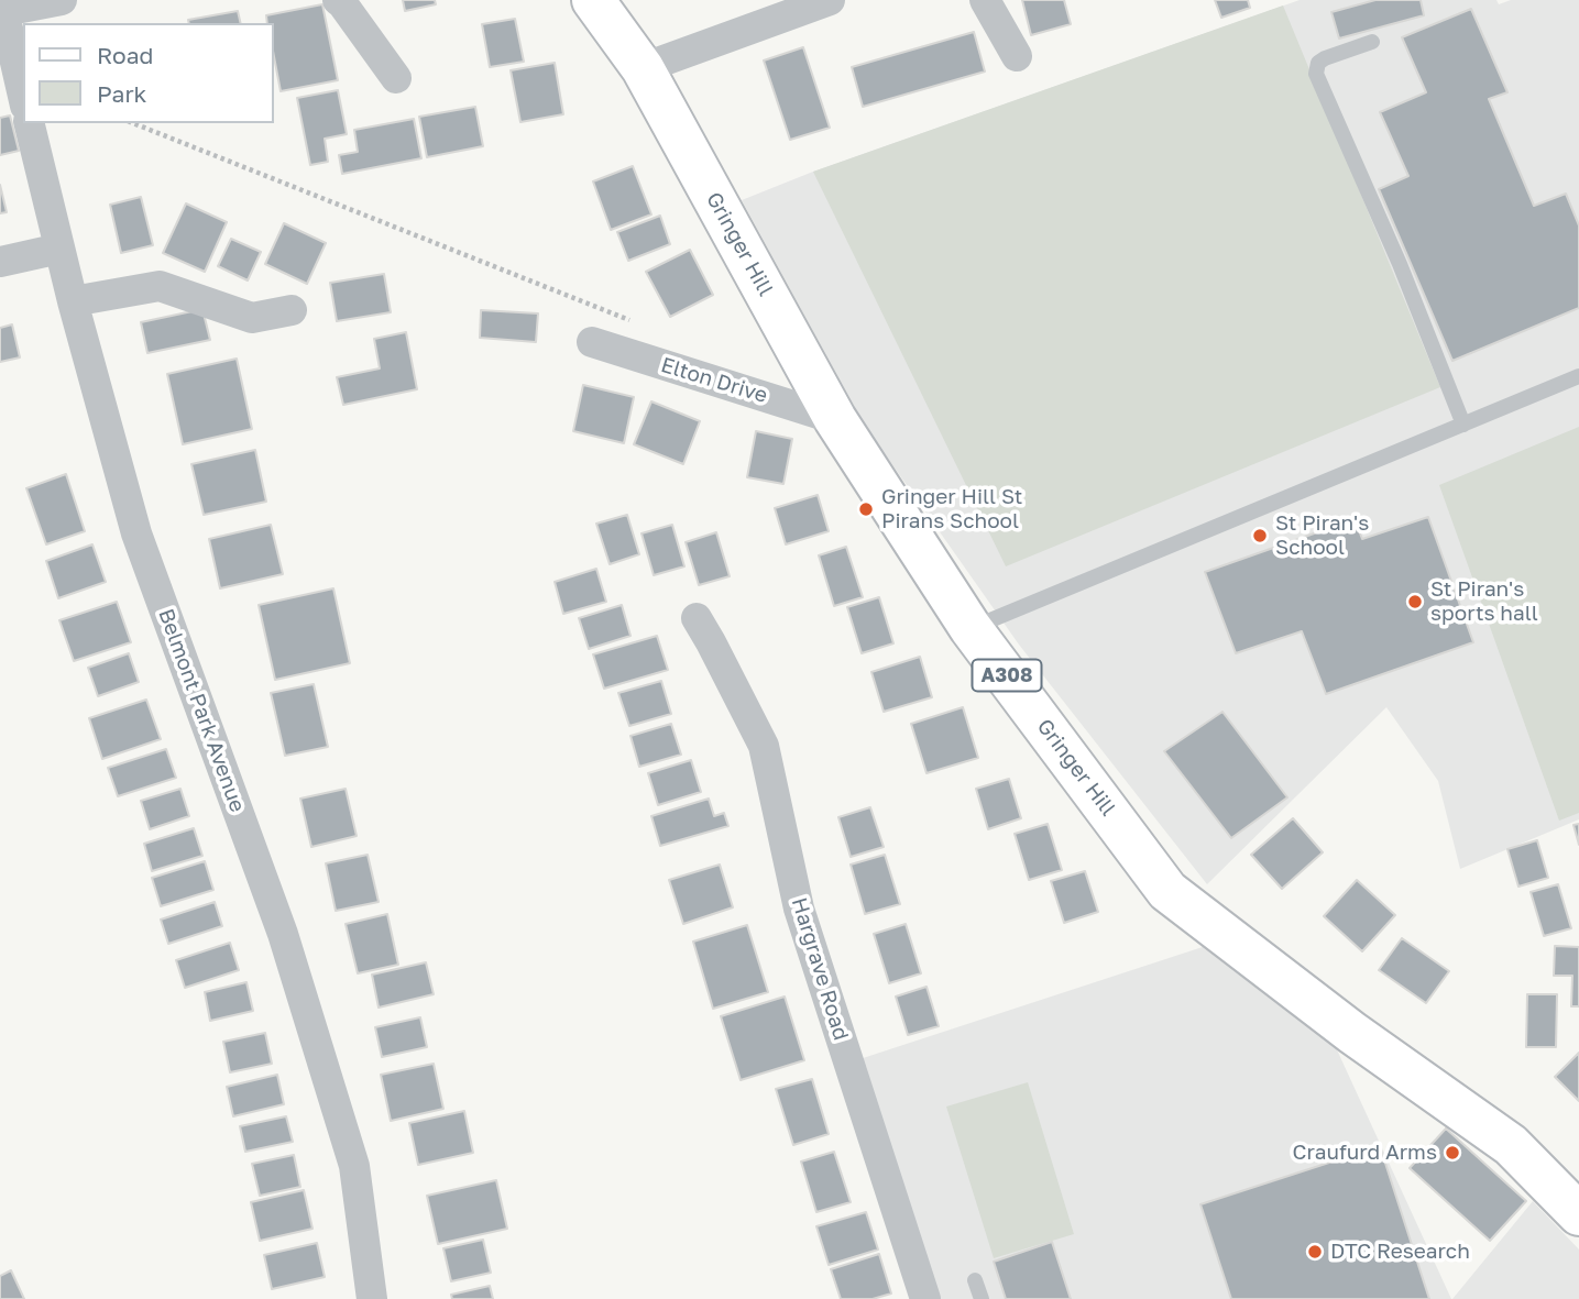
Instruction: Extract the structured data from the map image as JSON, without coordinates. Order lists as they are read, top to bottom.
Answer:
{
  "streets": {
    "main road": ["Gringer Hill", "A308"],
    "street": ["Elton Drive", "Belmont Park Avenue", "Hargrave Road"]
  },
  "crossings": [
    ["Gringer Hill", "Elton Drive"]
  ],
  "places": [
    "Gringer Hill St Pirans School",
    "St Piran's School",
    "St Piran's sports hall",
    "Craufurd Arms",
    "DTC Research"
  ],
  "legend": ["Road", "Park"]
}
